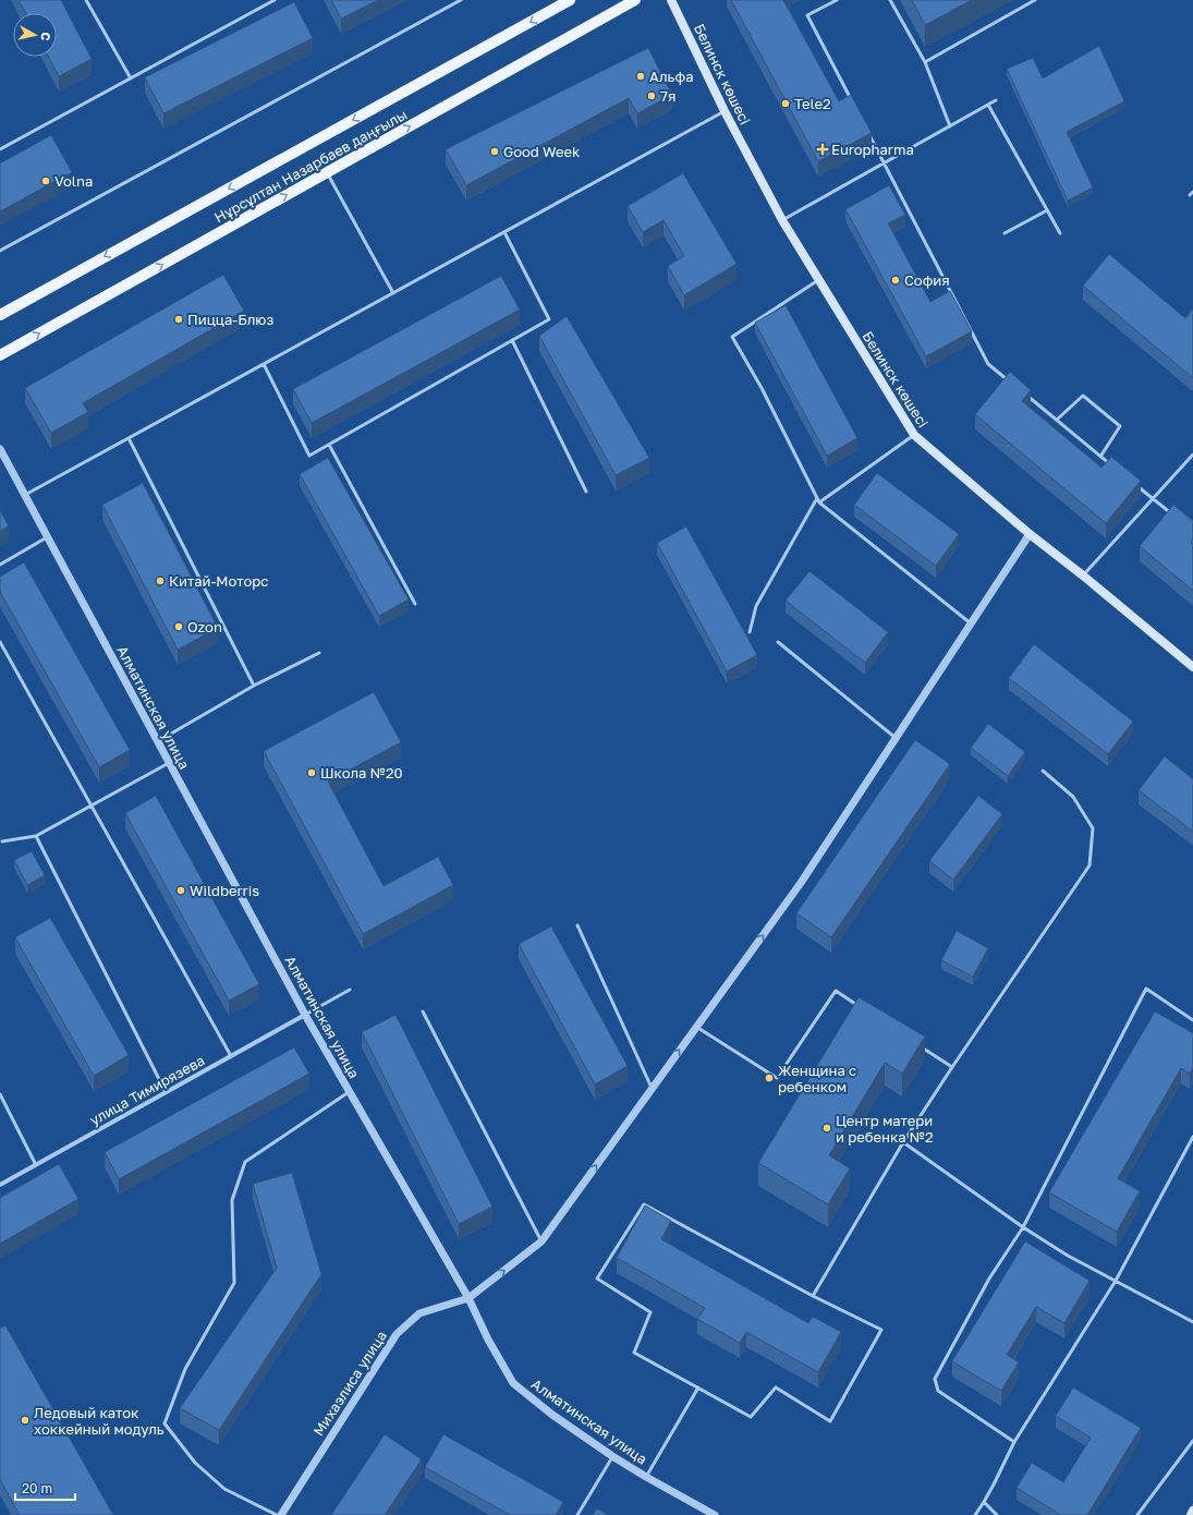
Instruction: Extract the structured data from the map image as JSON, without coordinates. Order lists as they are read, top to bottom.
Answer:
{
  "streets": {
    "main road": ["Белинск көшесі", "Нұрсұлтан Назарбаев даңғылы"],
    "street": ["Алматинская улица", "улица Тимирязева", "Михаэлиса улица"]
  },
  "crossings": [
    ["Алматинская улица", "улица Тимирязева"],
    ["Алматинская улица", "Михаэлиса улица"]
  ],
  "places": {
    "other": [
      "Альфа",
      "7я",
      "Tele2",
      "Good Week",
      "Volna",
      "София",
      "Пицца-Блюз",
      "Китай-Моторс",
      "Ozon",
      "Школа №20",
      "Wildberris",
      "Женщина с ребенком",
      "Центр матери и ребенка №2",
      "Ледовый каток хоккейный модуль"
    ],
    "health": ["Europharma"]
  },
  "scale_bar": "20 m",
  "north": "right"
}
